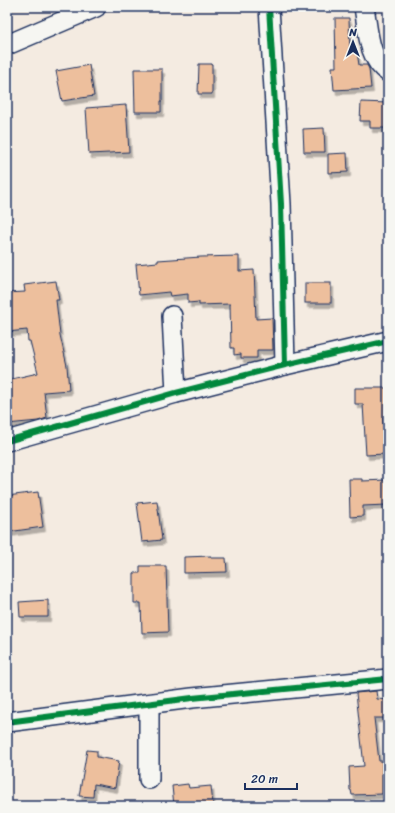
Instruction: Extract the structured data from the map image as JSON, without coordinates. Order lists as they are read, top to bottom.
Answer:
{
  "scale_bar": "20 m",
  "north": "top"
}
